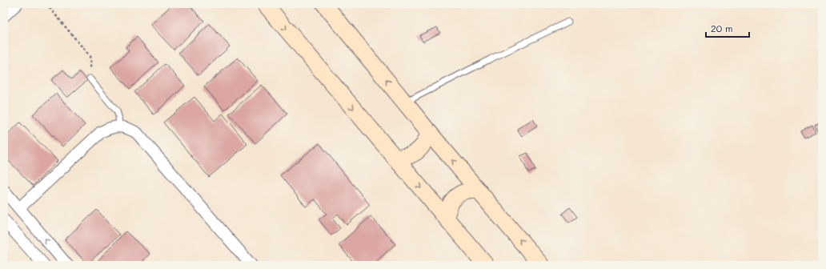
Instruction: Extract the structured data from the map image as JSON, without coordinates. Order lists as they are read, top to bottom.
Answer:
{
  "scale_bar": "20 m"
}
